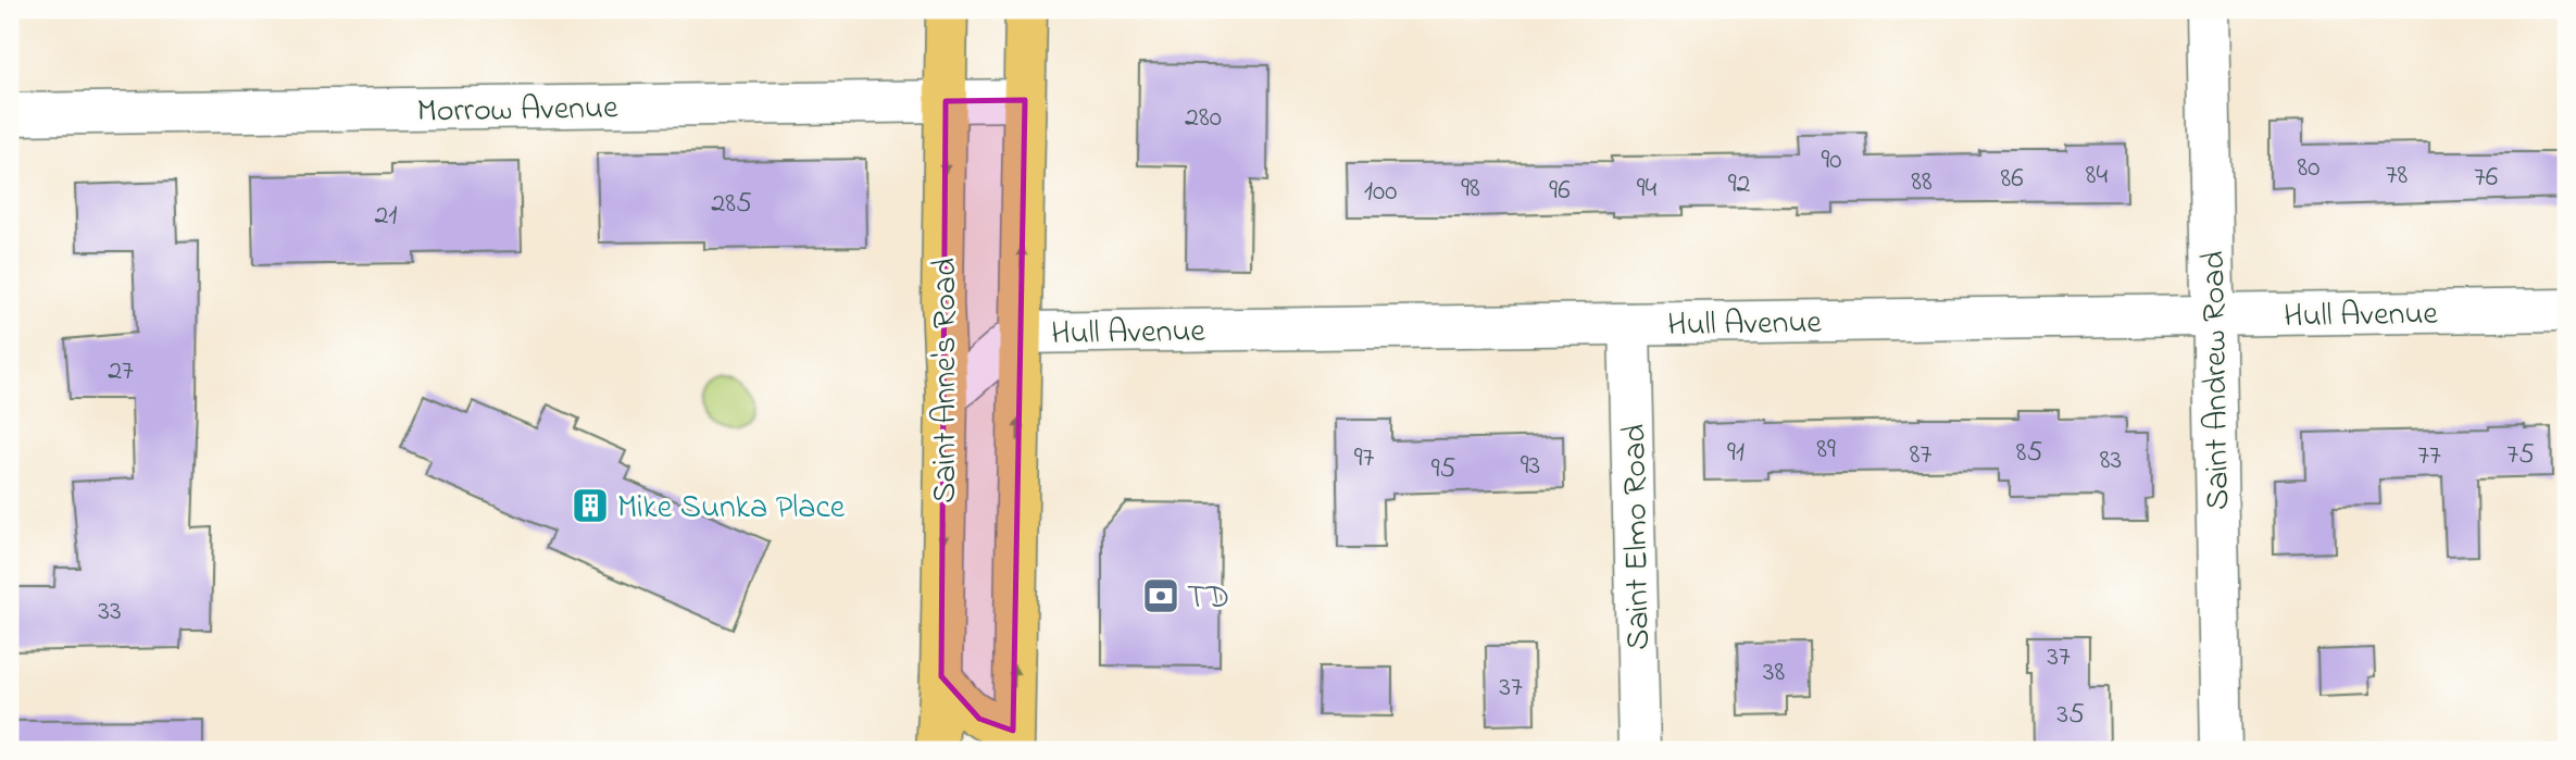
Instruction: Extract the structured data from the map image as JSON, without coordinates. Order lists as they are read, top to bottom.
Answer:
{
  "streets": {
    "main road": ["Saint Anne's Road"],
    "street": [
      "Morrow Avenue",
      "Hull Avenue",
      "Saint Andrew Road",
      "Saint Elmo Road"
    ]
  },
  "crossings": [
    ["Morrow Avenue", "Saint Anne's Road"],
    ["Hull Avenue", "Saint Anne's Road"],
    ["Hull Avenue", "Saint Andrew Road"],
    ["Hull Avenue", "Saint Elmo Road"]
  ],
  "places": {
    "building": ["Mike Sunka Place"],
    "bank": ["TD"]
  },
  "house_numbers": [
    "280",
    "90",
    "80",
    "84",
    "78",
    "76",
    "86",
    "88",
    "92",
    "98",
    "94",
    "96",
    "100",
    "285",
    "21",
    "27",
    "89",
    "91",
    "85",
    "87",
    "75",
    "77",
    "97",
    "83",
    "93",
    "95",
    "33",
    "37",
    "38",
    "37",
    "35"
  ]
}
